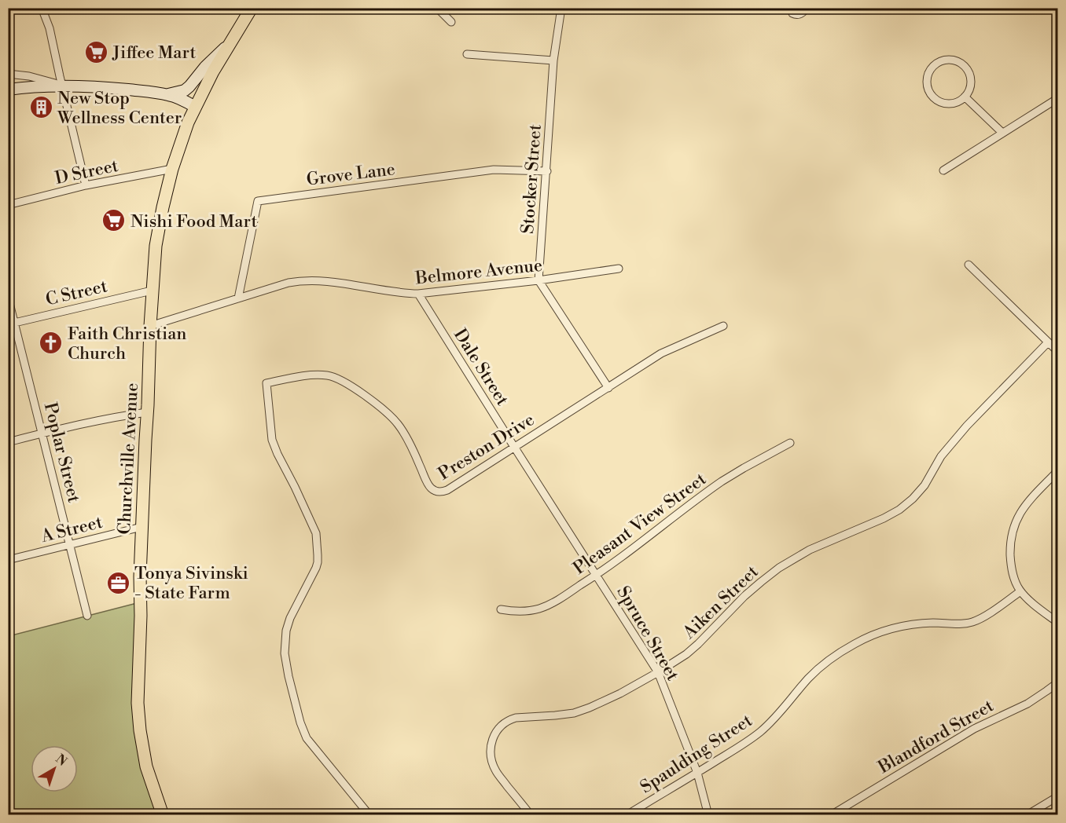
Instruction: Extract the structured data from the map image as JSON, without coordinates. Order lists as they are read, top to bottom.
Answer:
{
  "streets": {
    "main road": ["Churchville Avenue"],
    "street": [
      "D Street",
      "Grove Lane",
      "Stocker Street",
      "Belmore Avenue",
      "C Street",
      "Dale Street",
      "Preston Drive",
      "Poplar Street",
      "Pleasant View Street",
      "A Street",
      "Aiken Street",
      "Spruce Street",
      "Blandford Street",
      "Spaulding Street"
    ]
  },
  "crossings": [
    ["D Street", "Churchville Avenue"],
    ["Grove Lane", "Stocker Street"],
    ["Grove Lane", "Belmore Avenue"],
    ["Stocker Street", "Belmore Avenue"],
    ["Belmore Avenue", "Dale Street"],
    ["Belmore Avenue", "Churchville Avenue"],
    ["C Street", "Poplar Street"],
    ["C Street", "Churchville Avenue"],
    ["Dale Street", "Preston Drive"],
    ["Dale Street", "Pleasant View Street"],
    ["Dale Street", "Spruce Street"],
    ["Poplar Street", "A Street"],
    ["Churchville Avenue", "A Street"],
    ["Pleasant View Street", "Spruce Street"],
    ["Aiken Street", "Spruce Street"],
    ["Spruce Street", "Spaulding Street"]
  ],
  "places": {
    "supermarket": ["Jiffee Mart", "Nishi Food Mart"],
    "building": ["New Stop Wellness Center"],
    "church": ["Faith Christian Church"],
    "office": ["Tonya Sivinski - State Farm"]
  },
  "north": "top right"
}
